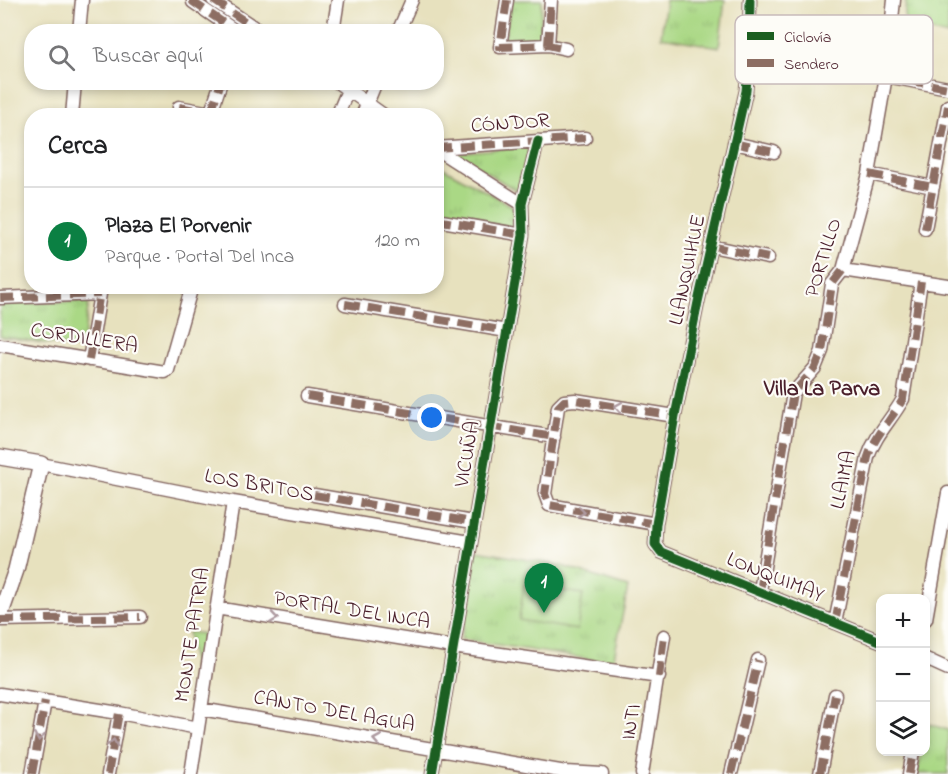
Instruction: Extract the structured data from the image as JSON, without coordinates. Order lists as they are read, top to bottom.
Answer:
{
  "streets": {
    "street": [
      "CÓNDOR",
      "PORTILLO",
      "LLANQUIHUE",
      "CORDILLERA",
      "VICUÑA",
      "LLAIMA",
      "LOS BRITOS",
      "LONQUIMAY",
      "PORTAL DEL INCA",
      "MONTE PATRIA",
      "CANTO DEL AGUA",
      "INTI"
    ]
  },
  "crossings": [
    ["CÓNDOR", "VICUÑA"],
    ["PORTILLO", "LONQUIMAY"],
    ["LLANQUIHUE", "LONQUIMAY"],
    ["VICUÑA", "LOS BRITOS"],
    ["VICUÑA", "PORTAL DEL INCA"],
    ["VICUÑA", "CANTO DEL AGUA"],
    ["LLAIMA", "LONQUIMAY"],
    ["LOS BRITOS", "MONTE PATRIA"],
    ["PORTAL DEL INCA", "MONTE PATRIA"],
    ["PORTAL DEL INCA", "INTI"],
    ["MONTE PATRIA", "CANTO DEL AGUA"]
  ],
  "one_way": ["PORTAL DEL INCA", "CANTO DEL AGUA"],
  "districts": ["Villa La Parva"],
  "legend": ["Ciclovía", "Sendero"],
  "page": {
    "search": "Buscar aquí",
    "heading": "Cerca",
    "list": [
      {
        "mark": "1",
        "name": "Plaza El Porvenir",
        "note": "Parque · Portal Del Inca",
        "value": "120 m"
      }
    ],
    "pins": "1",
    "map_buttons": ["+", "−"]
  }
}
